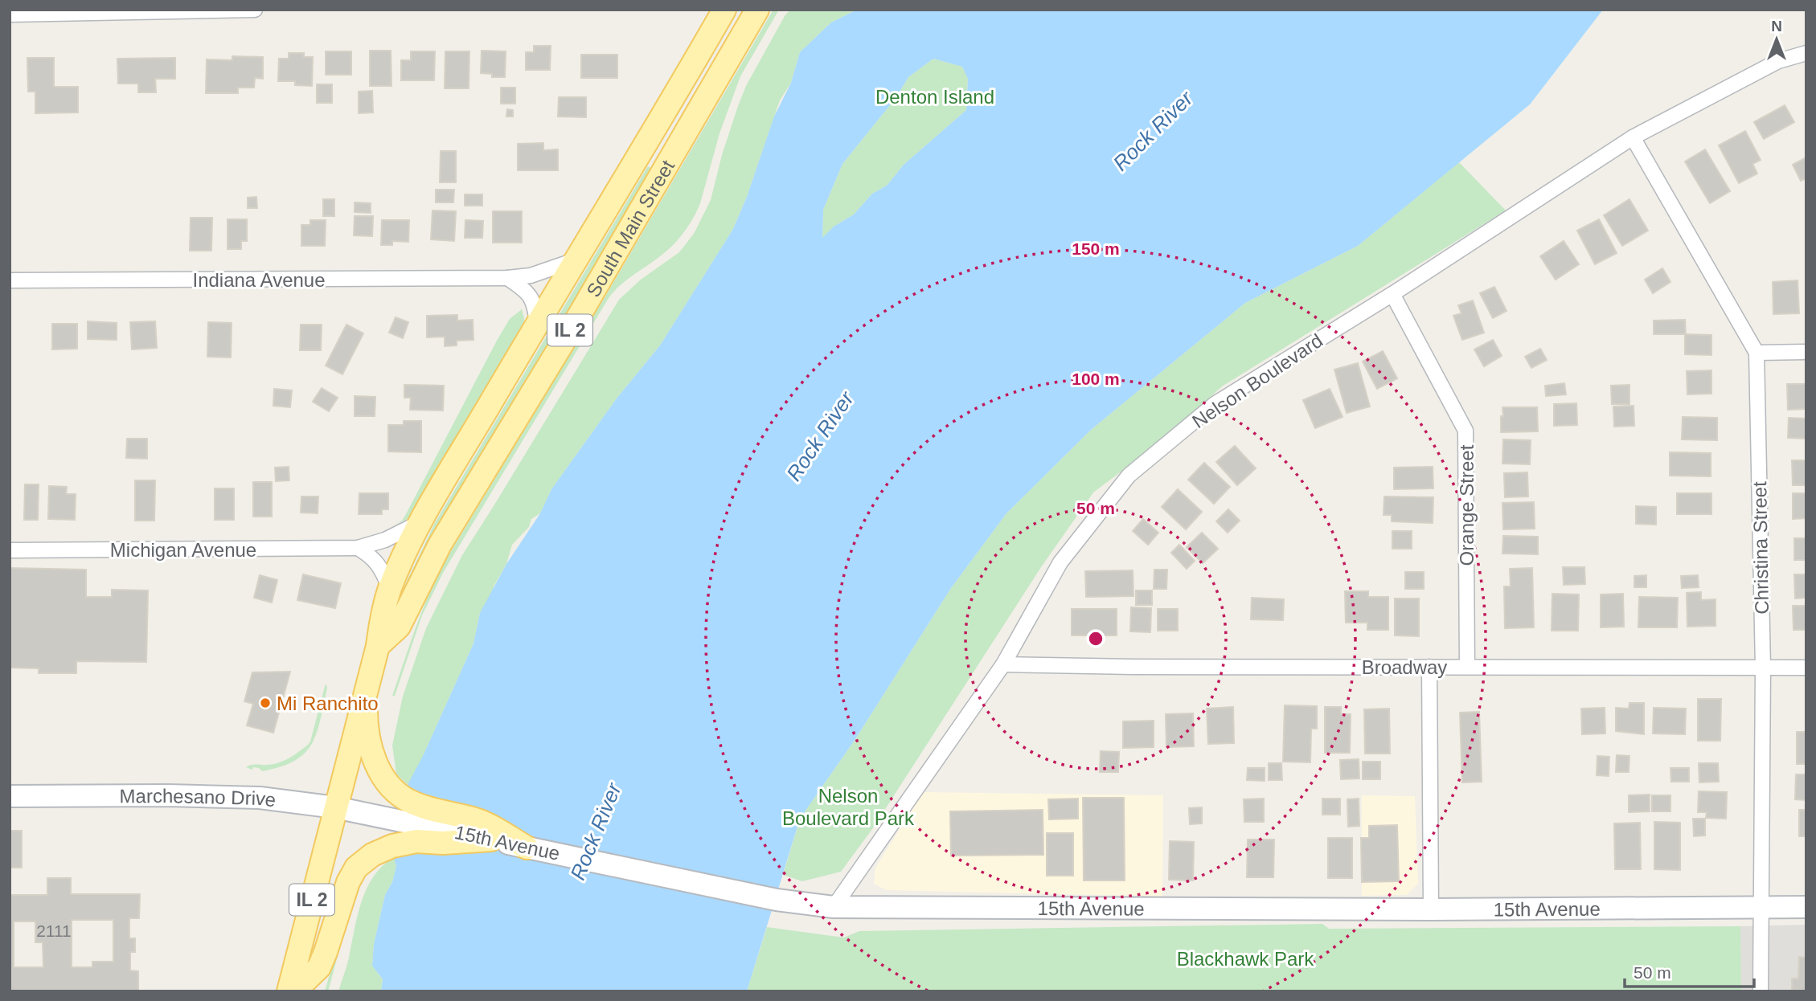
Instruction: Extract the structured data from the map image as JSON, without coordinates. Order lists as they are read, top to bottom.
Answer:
{
  "streets": {
    "main road": [
      "South Main Street",
      "IL 2",
      "Marchesano Drive",
      "15th Avenue"
    ],
    "street": [
      "Indiana Avenue",
      "Nelson Boulevard",
      "Orange Street",
      "Christina Street",
      "Michigan Avenue",
      "Broadway"
    ]
  },
  "crossings": [
    ["South Main Street", "Indiana Avenue"],
    ["South Main Street", "Michigan Avenue"],
    ["South Main Street", "Marchesano Drive"],
    ["Nelson Boulevard", "Orange Street"],
    ["Nelson Boulevard", "Christina Street"],
    ["Nelson Boulevard", "Broadway"],
    ["Nelson Boulevard", "15th Avenue"],
    ["Orange Street", "Broadway"],
    ["Christina Street", "Broadway"],
    ["Christina Street", "15th Avenue"],
    ["Marchesano Drive", "15th Avenue"]
  ],
  "water": ["Rock River"],
  "parks": ["Denton Island", "Nelson Boulevard Park", "Blackhawk Park"],
  "places": ["Mi Ranchito"],
  "house_numbers": ["2111"],
  "scale_bar": "50 m",
  "north": "top",
  "rings": ["150 m", "100 m", "50 m"]
}
